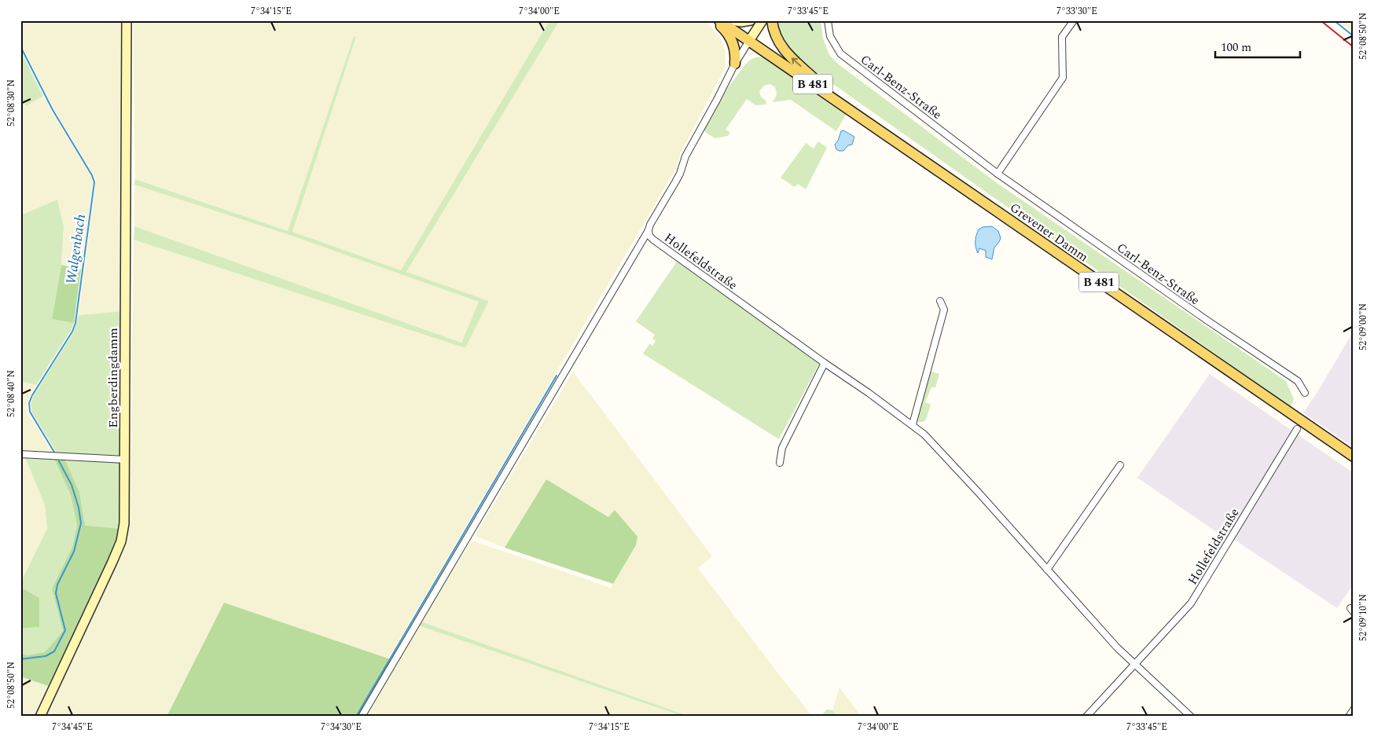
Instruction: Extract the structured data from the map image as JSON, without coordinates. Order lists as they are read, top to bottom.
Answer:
{
  "streets": {
    "main road": ["B 481", "Grevener Damm"],
    "street": ["Carl-Benz-Straße", "Hollefeldstraße", "Engberdingdamm"]
  },
  "crossings": [
    ["B 481", "Grevener Damm"],
    ["B 481", "Hollefeldstraße"],
    ["Grevener Damm", "Hollefeldstraße"]
  ],
  "water": ["Walgenbach"],
  "scale_bar": "100 m",
  "coordinates": [
    "7°34'15\"E",
    "7°34'00\"E",
    "7°33'45\"E",
    "7°33'30\"E",
    "52°08'50\"N",
    "52°08'30\"N",
    "52°09'00\"N",
    "52°08'40\"N",
    "52°09'10\"N",
    "7°34'45\"E",
    "7°34'30\"E"
  ]
}
